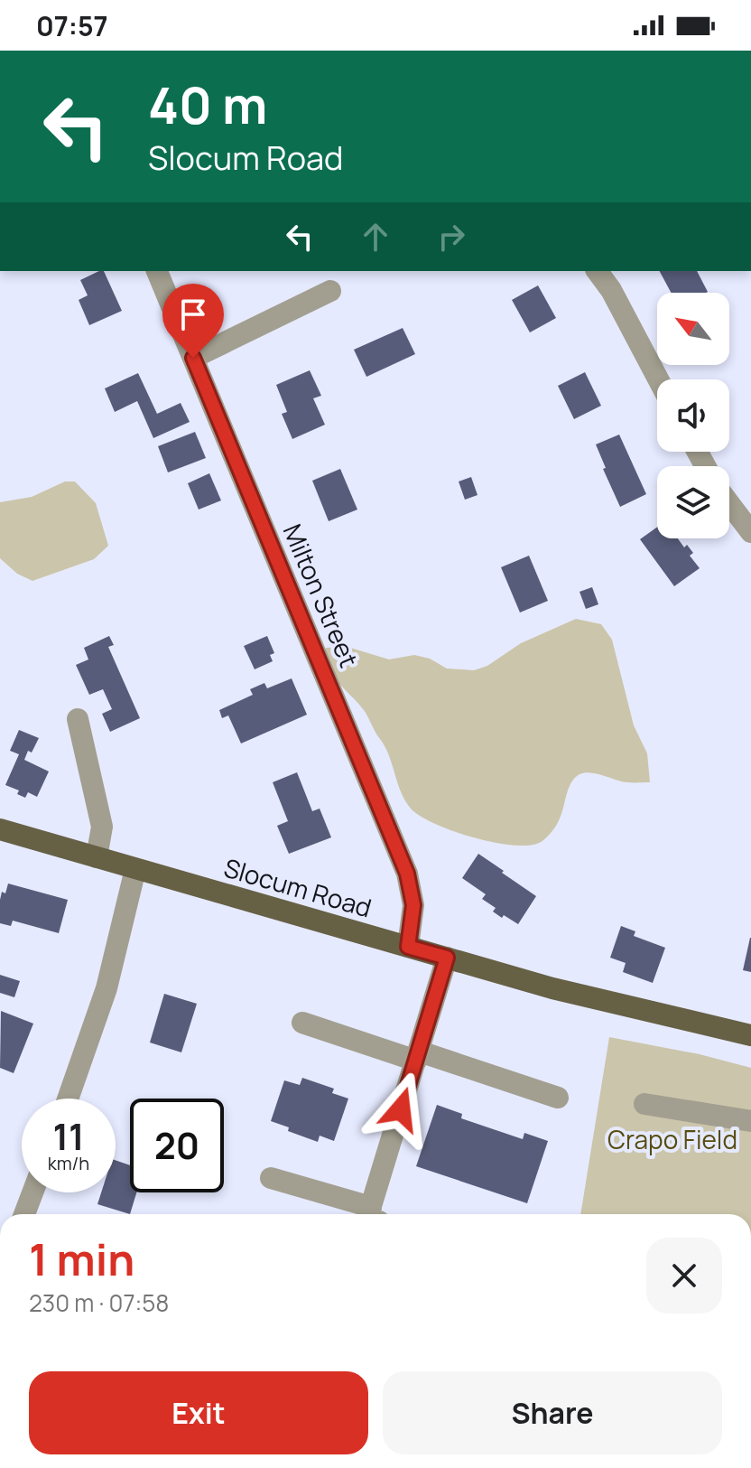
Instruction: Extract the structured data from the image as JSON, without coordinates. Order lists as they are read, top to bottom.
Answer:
{
  "streets": {
    "main road": ["Slocum Road"],
    "street": ["Milton Street"]
  },
  "crossings": [
    ["Milton Street", "Slocum Road"]
  ],
  "parks": ["Crapo Field"],
  "north": "top left",
  "page": {
    "status": "07:57",
    "turn": ["40 m", "Slocum Road"],
    "speed": "11 km/h",
    "limit": "20",
    "heading": ["1 min", "230 m · 07:58"],
    "buttons": ["Exit", "Share"]
  }
}
